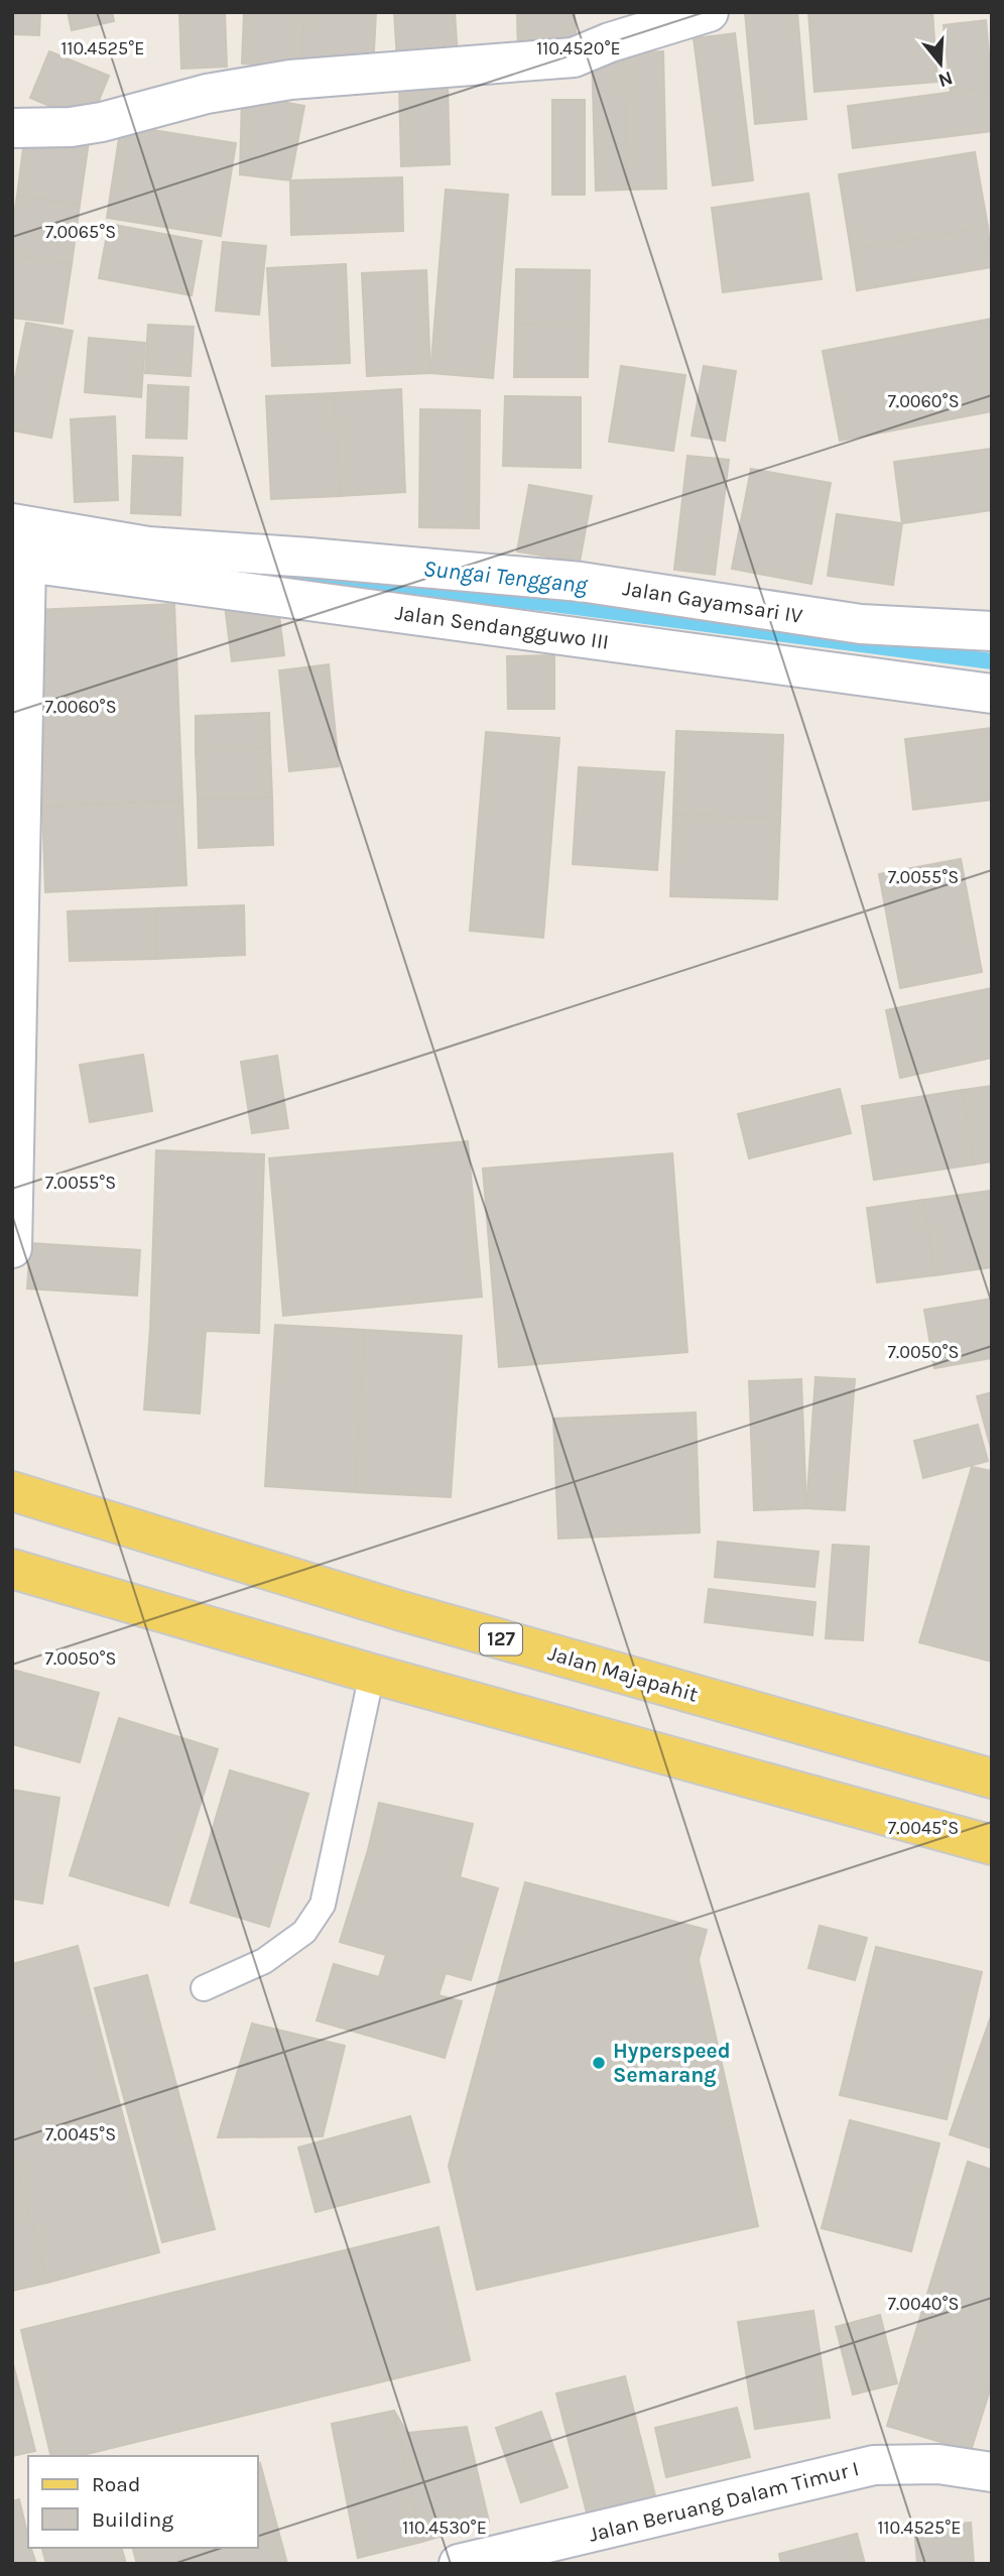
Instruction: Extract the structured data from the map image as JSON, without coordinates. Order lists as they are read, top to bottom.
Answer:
{
  "streets": {
    "main road": ["127", "Jalan Majapahit"],
    "street": ["Jalan Gayamsari IV", "Jalan Sendangguwo III", "Jalan Beruang Dalam Timur I"]
  },
  "water": ["Sungai Tenggang"],
  "places": ["Hyperspeed Semarang"],
  "legend": ["Road", "Building"],
  "north": "bottom",
  "coordinates": [
    "110.4525°E",
    "110.4520°E",
    "7.0065°S",
    "7.0060°S",
    "7.0055°S",
    "7.0050°S",
    "7.0045°S",
    "7.0040°S",
    "110.4530°E"
  ]
}
